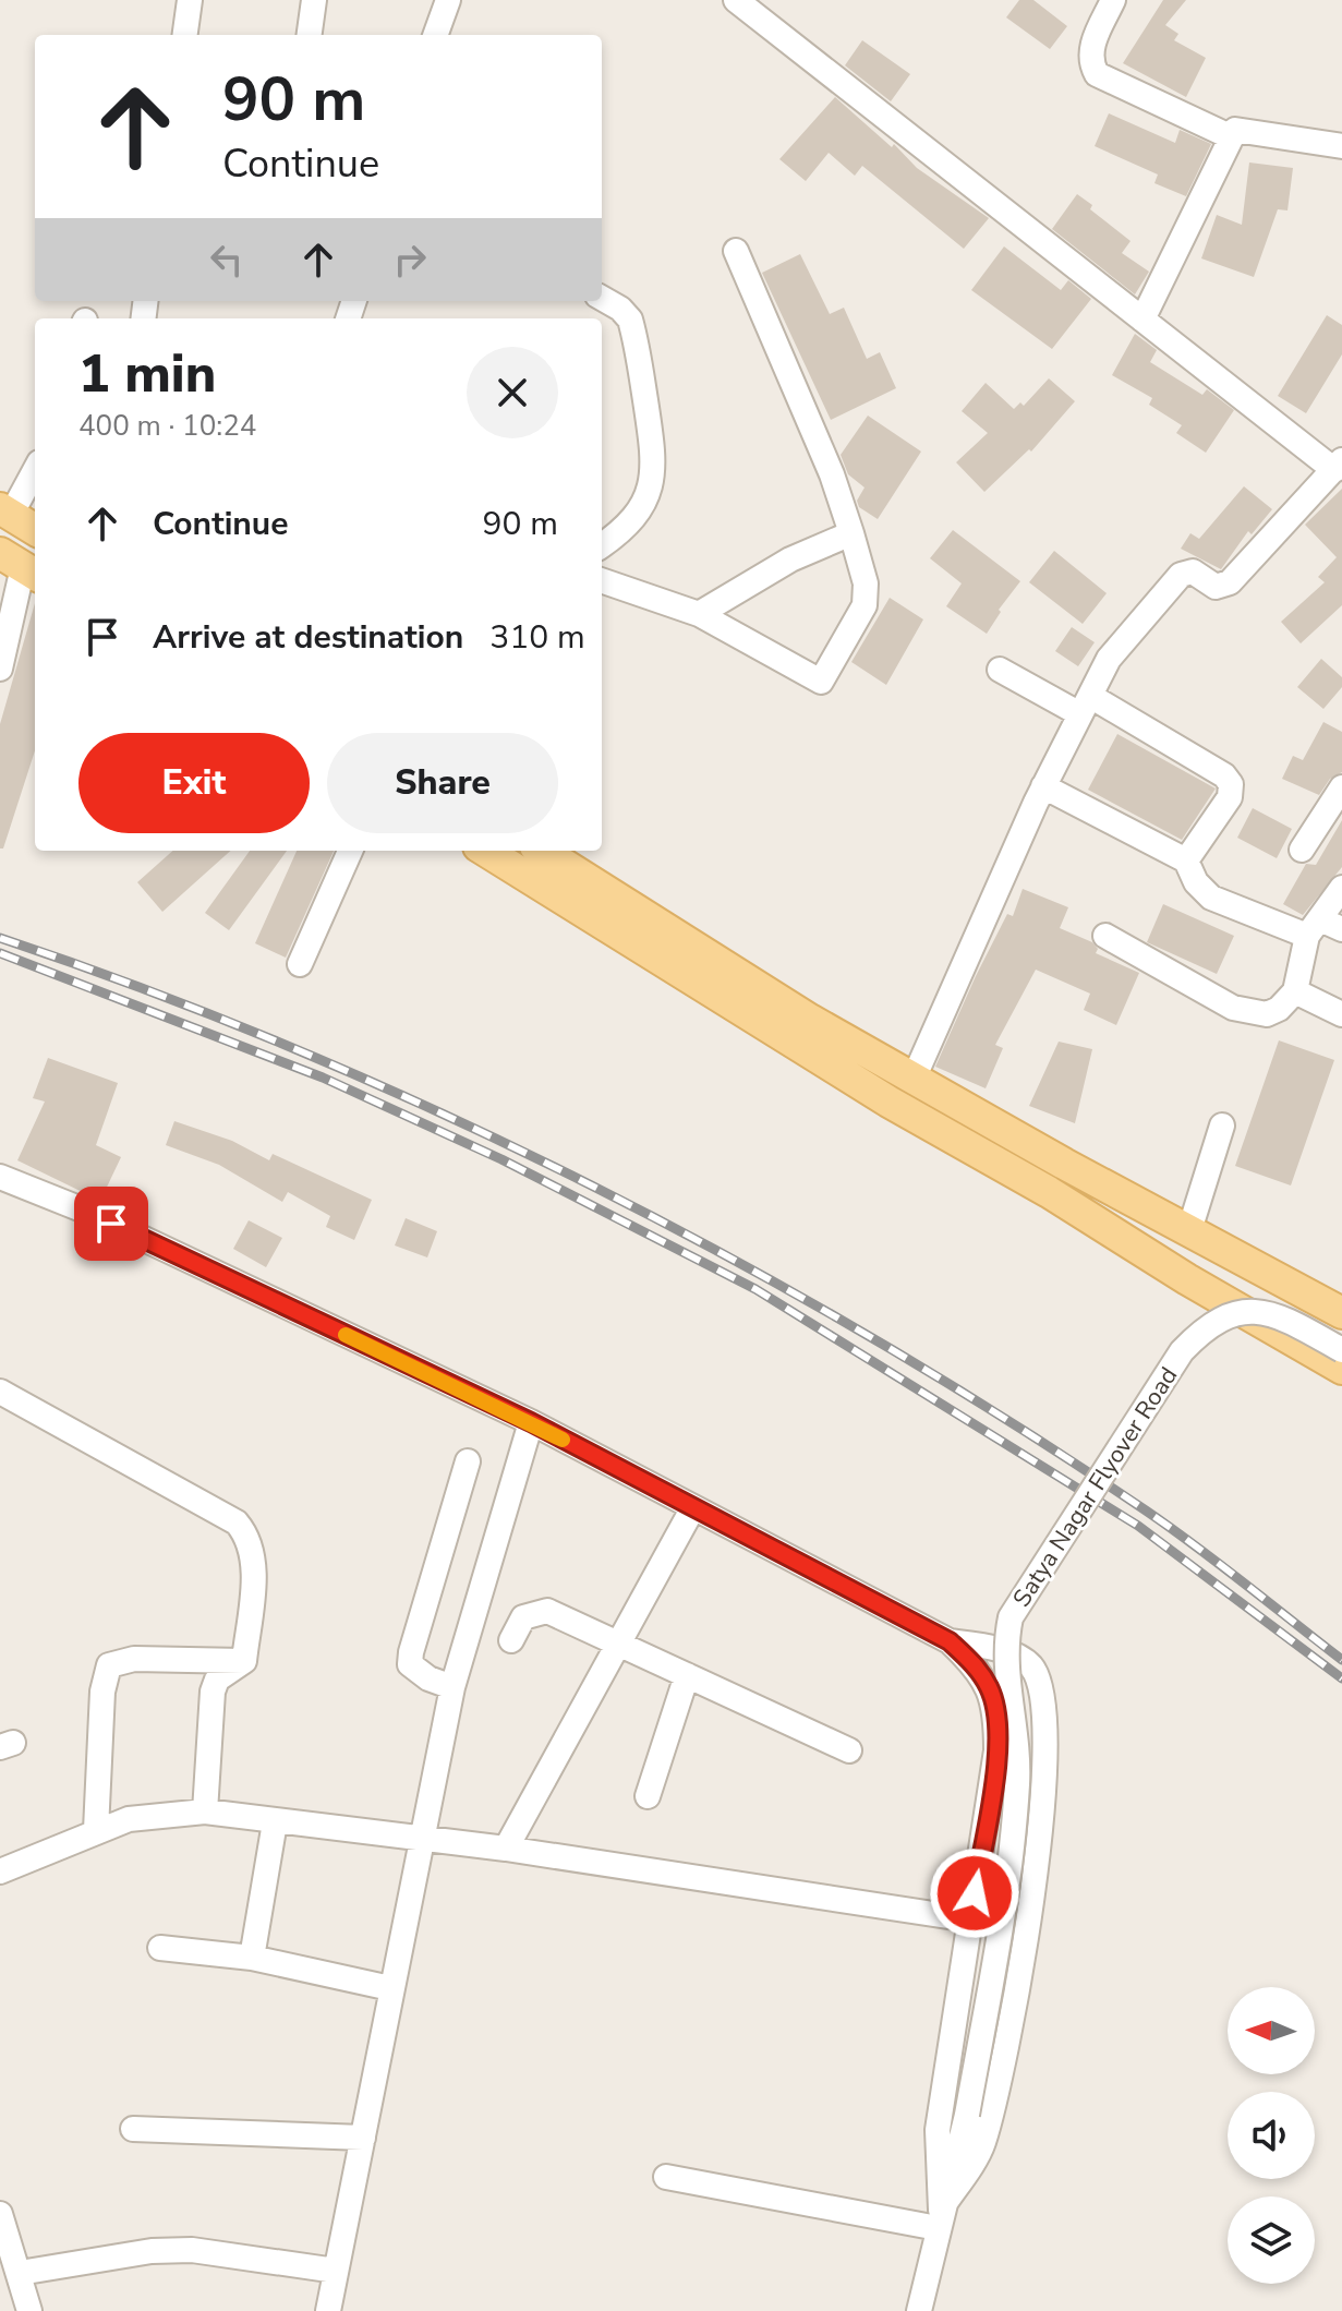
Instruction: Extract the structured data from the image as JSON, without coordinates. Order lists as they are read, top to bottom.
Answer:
{
  "streets": {
    "street": ["Satya Nagar Flyover Road"]
  },
  "north": "left",
  "page": {
    "turn": ["90 m", "Continue"],
    "heading": ["1 min", "400 m · 10:24"],
    "list": [
      {
        "name": "Continue",
        "value": "90 m"
      },
      {
        "name": "Arrive at destination",
        "value": "310 m"
      }
    ],
    "buttons": ["Exit", "Share"]
  }
}
